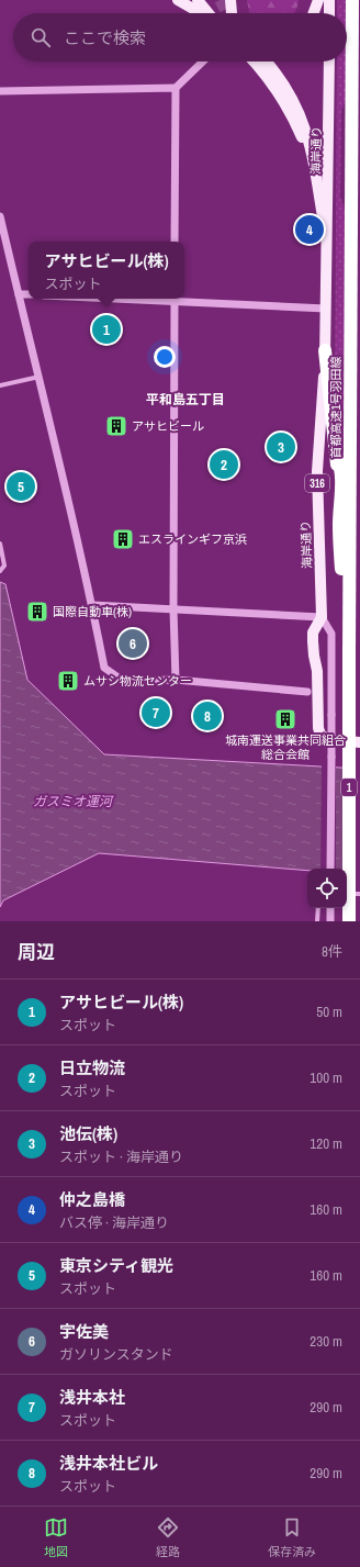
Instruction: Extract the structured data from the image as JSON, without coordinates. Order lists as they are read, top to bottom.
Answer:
{
  "streets": {
    "highway": ["首都高速1号羽田線", "1"],
    "main road": ["海岸通り", "316"]
  },
  "crossings": [
    ["海岸通り", "316"],
    ["首都高速1号羽田線", "1"]
  ],
  "districts": ["平和島五丁目"],
  "water": ["ガスミオ運河"],
  "places": {
    "building": [
      "アサヒビール",
      "エスラインギフ京浜",
      "国際自動車(株)",
      "ムサシ物流センター",
      "城南運送事業共同組合 総合会館"
    ]
  },
  "page": {
    "search": "ここで検索",
    "pins": [
      "4",
      "1",
      "3",
      "2",
      "5",
      "6",
      "7",
      "8"
    ],
    "popup": ["アサヒビール(株)", "スポット"],
    "heading": ["周辺", "8件"],
    "list": [
      {
        "mark": "1",
        "name": "アサヒビール(株)",
        "note": "スポット",
        "value": "50 m"
      },
      {
        "mark": "2",
        "name": "日立物流",
        "note": "スポット",
        "value": "100 m"
      },
      {
        "mark": "3",
        "name": "池伝(株)",
        "note": "スポット · 海岸通り",
        "value": "120 m"
      },
      {
        "mark": "4",
        "name": "仲之島橋",
        "note": "バス停 · 海岸通り",
        "value": "160 m"
      },
      {
        "mark": "5",
        "name": "東京シティ観光",
        "note": "スポット",
        "value": "160 m"
      },
      {
        "mark": "6",
        "name": "宇佐美",
        "note": "ガソリンスタンド",
        "value": "230 m"
      },
      {
        "mark": "7",
        "name": "浅井本社",
        "note": "スポット",
        "value": "290 m"
      },
      {
        "mark": "8",
        "name": "浅井本社ビル",
        "note": "スポット",
        "value": "290 m"
      }
    ],
    "nav": ["地図", "経路", "保存済み"]
  }
}
